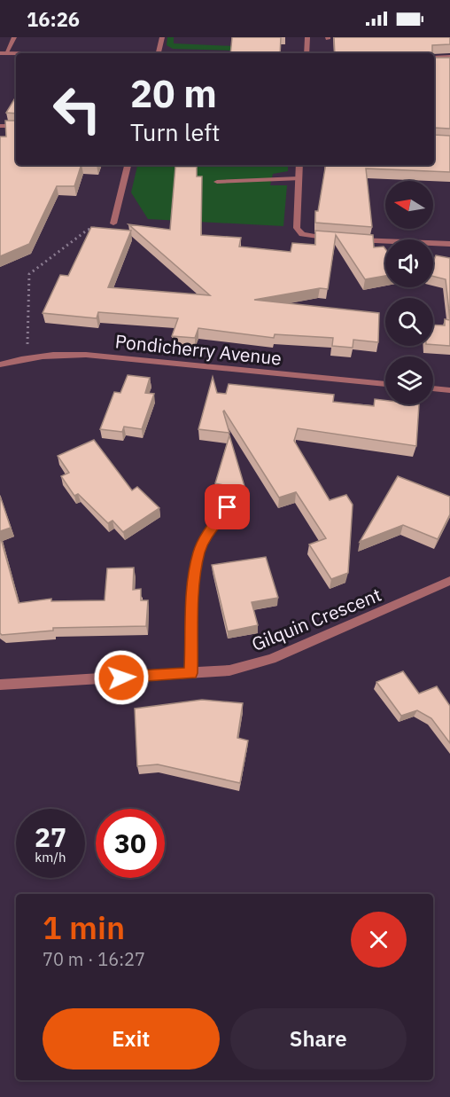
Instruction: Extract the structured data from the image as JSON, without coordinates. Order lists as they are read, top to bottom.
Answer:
{
  "streets": {
    "street": ["Pondicherry Avenue", "Gilquin Crescent"]
  },
  "north": "left",
  "page": {
    "status": "16:26",
    "turn": ["20 m", "Turn left"],
    "speed": "27 km/h",
    "limit": "30",
    "heading": ["1 min", "70 m · 16:27"],
    "buttons": ["Exit", "Share"]
  }
}
